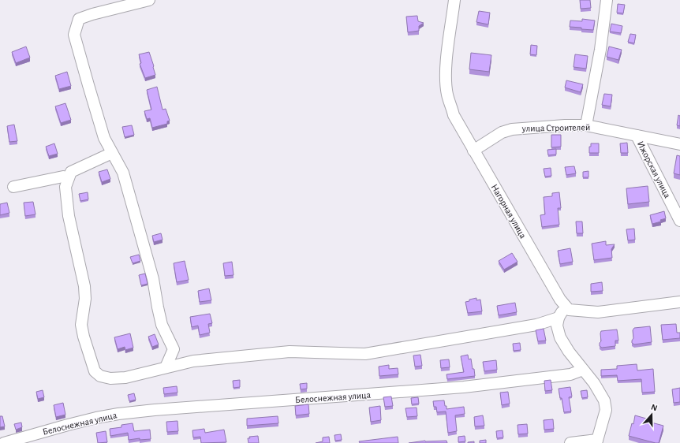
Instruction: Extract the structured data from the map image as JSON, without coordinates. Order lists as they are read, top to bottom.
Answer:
{
  "streets": {
    "street": [
      "улица Строителей",
      "Ижорская улица",
      "Нагорная улица",
      "Белоснежная улица"
    ]
  },
  "crossings": [
    ["улица Строителей", "Ижорская улица"],
    ["улица Строителей", "Нагорная улица"]
  ],
  "north": "top"
}
